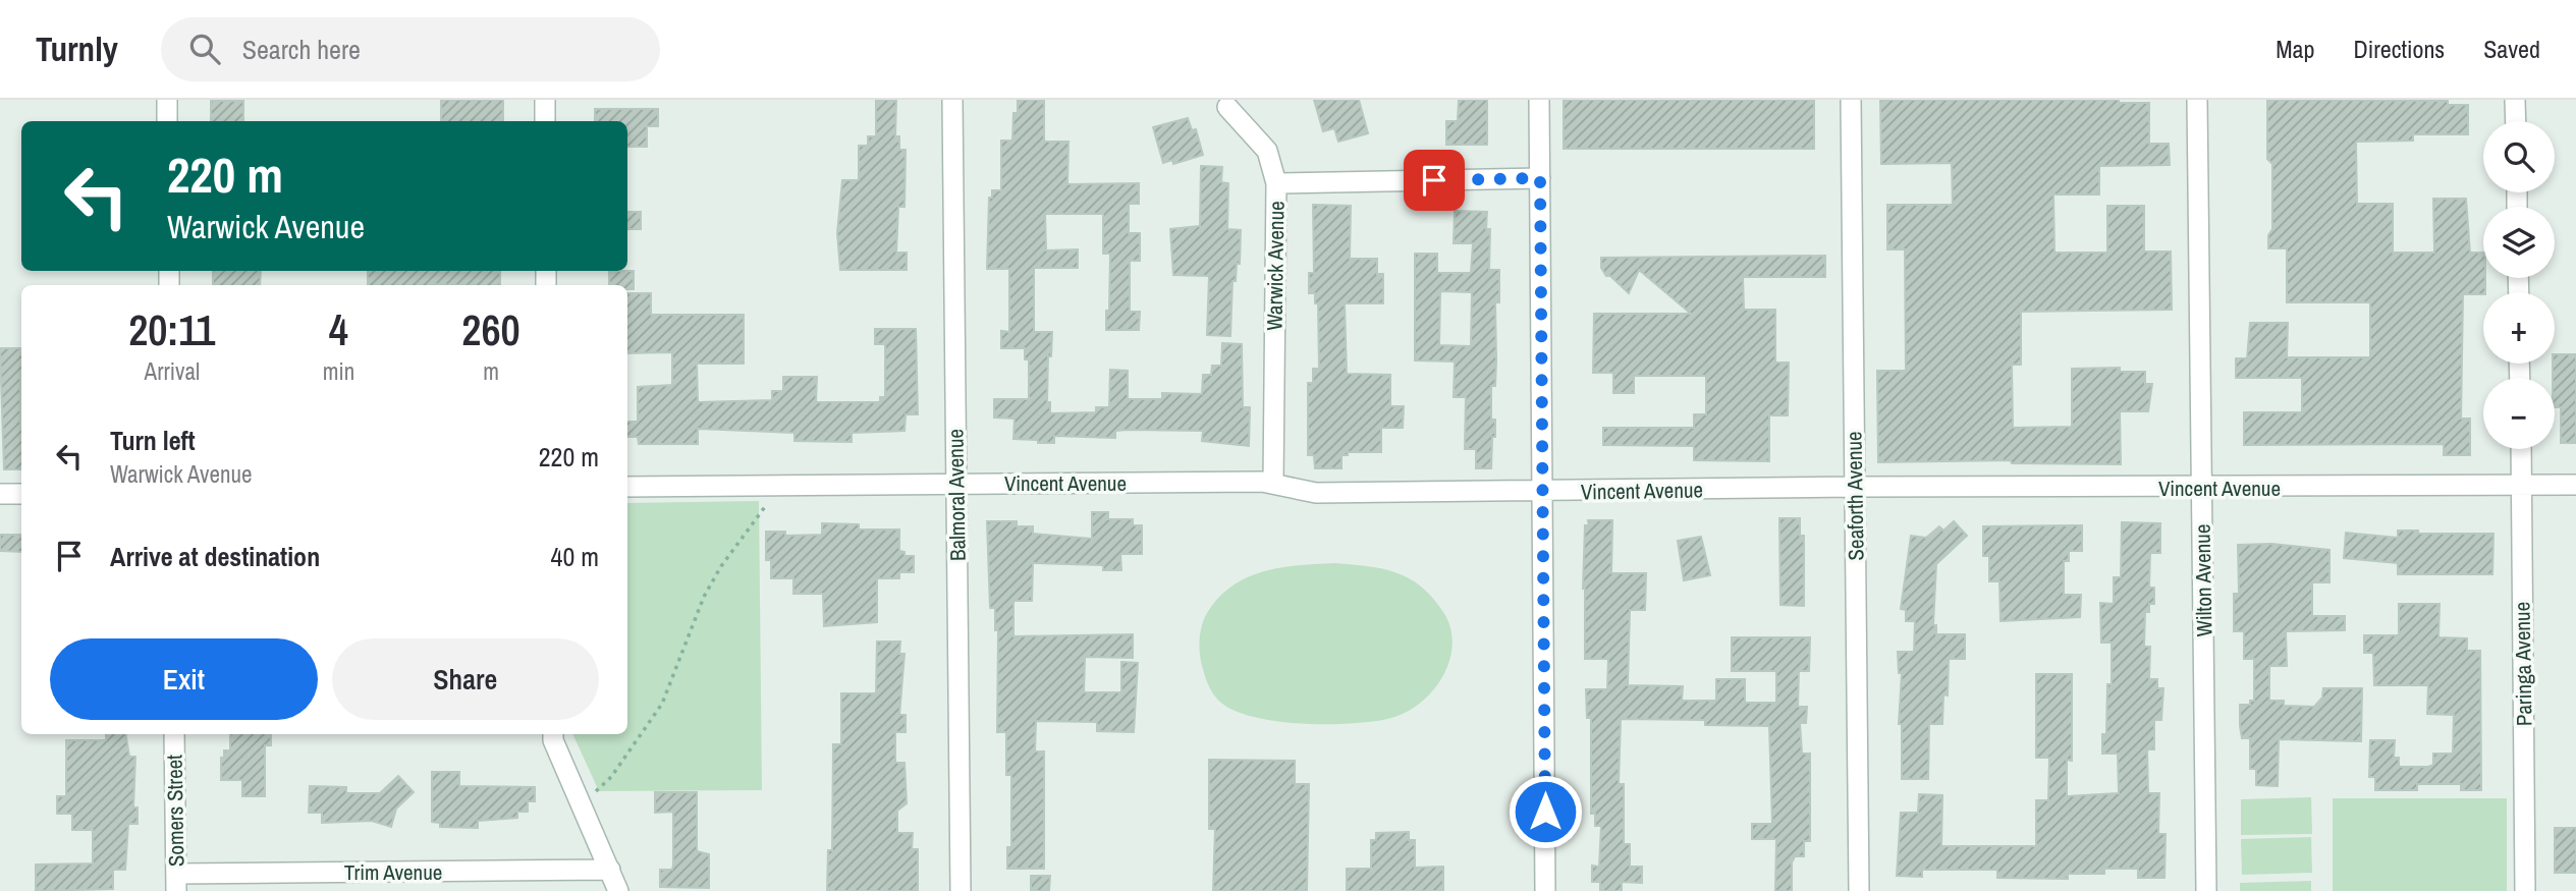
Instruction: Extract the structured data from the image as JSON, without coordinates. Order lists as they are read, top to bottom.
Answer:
{
  "streets": {
    "street": [
      "Warwick Avenue",
      "Vincent Avenue",
      "Balmoral Avenue",
      "Seaforth Avenue",
      "Wilton Avenue",
      "Paringa Avenue",
      "Somers Street",
      "Trim Avenue"
    ]
  },
  "crossings": [
    ["Warwick Avenue", "Vincent Avenue"],
    ["Vincent Avenue", "Balmoral Avenue"],
    ["Vincent Avenue", "Seaforth Avenue"],
    ["Vincent Avenue", "Wilton Avenue"],
    ["Vincent Avenue", "Paringa Avenue"],
    ["Somers Street", "Trim Avenue"]
  ],
  "page": {
    "header": "Turnly",
    "search": "Search here",
    "nav": ["Map", "Directions", "Saved"],
    "map_buttons": ["+", "−"],
    "turn": ["220 m", "Warwick Avenue"],
    "eta": [
      "20:11",
      "Arrival",
      "4",
      "min",
      "260",
      "m"
    ],
    "list": [
      {
        "name": "Turn left",
        "note": "Warwick Avenue",
        "value": "220 m"
      },
      {
        "name": "Arrive at destination",
        "value": "40 m"
      }
    ],
    "buttons": ["Exit", "Share"]
  }
}
